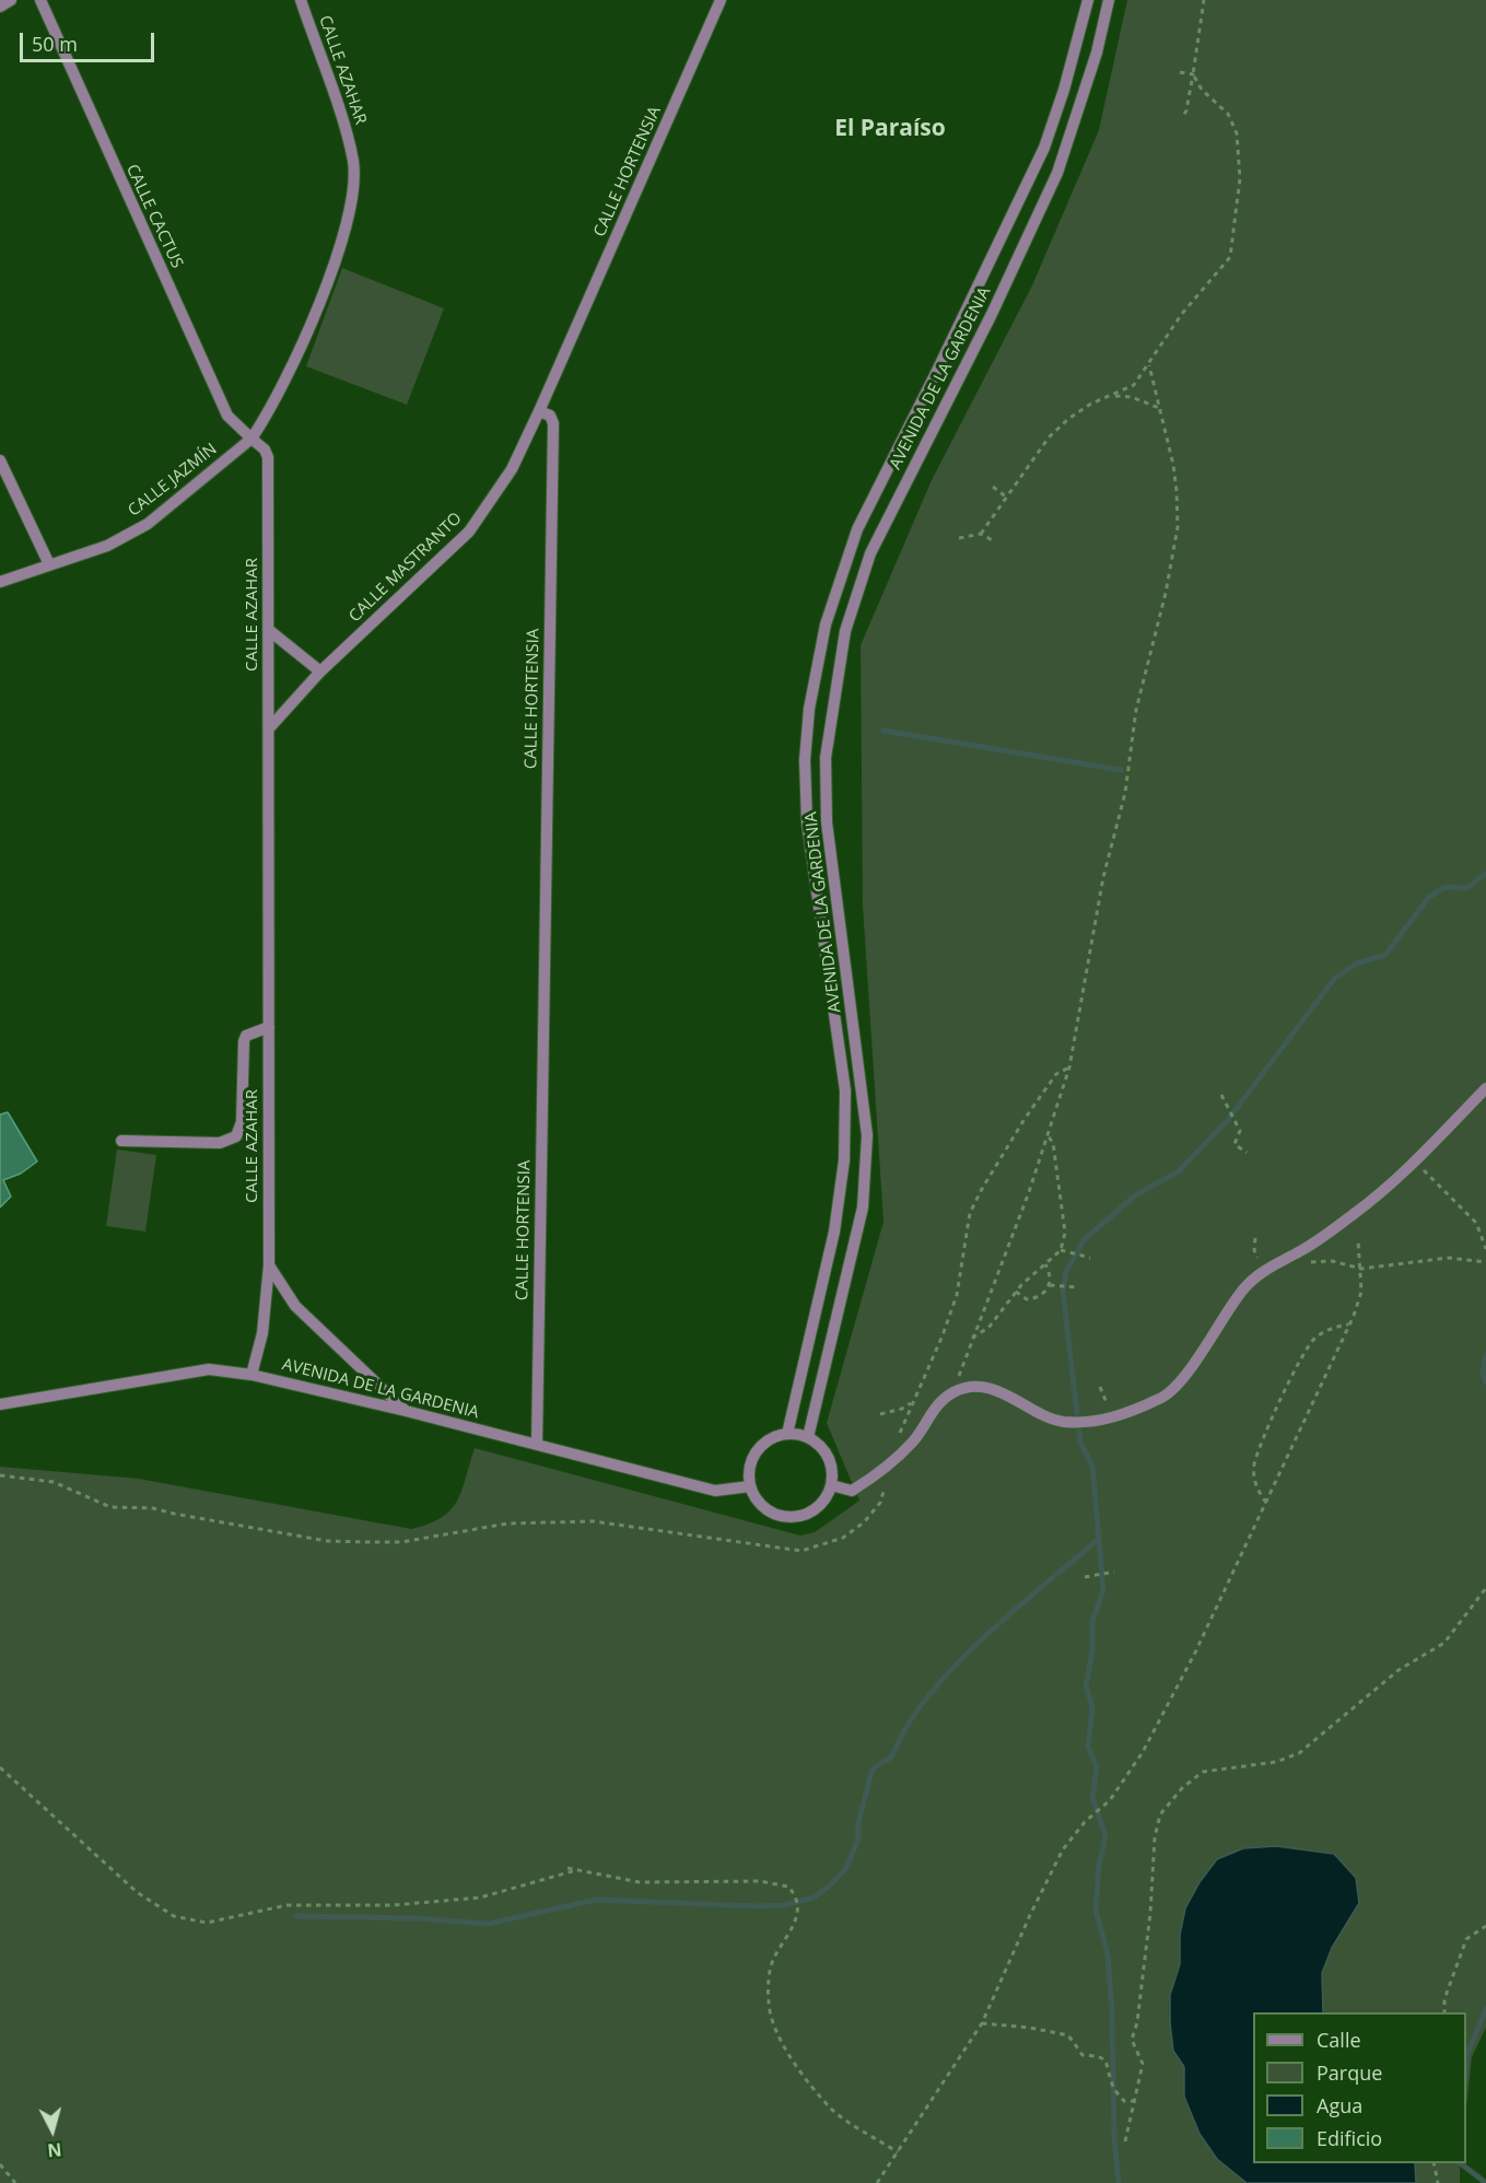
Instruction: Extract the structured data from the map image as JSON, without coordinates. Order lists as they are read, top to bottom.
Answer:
{
  "streets": {
    "street": [
      "CALLE AZAHAR",
      "CALLE HORTENSIA",
      "CALLE CACTUS",
      "AVENIDA DE LA GARDENIA",
      "CALLE JAZMÍN",
      "CALLE MASTRANTO"
    ]
  },
  "crossings": [
    ["CALLE AZAHAR", "CALLE CACTUS"],
    ["CALLE AZAHAR", "AVENIDA DE LA GARDENIA"],
    ["CALLE AZAHAR", "CALLE JAZMÍN"],
    ["CALLE AZAHAR", "CALLE MASTRANTO"],
    ["CALLE HORTENSIA", "AVENIDA DE LA GARDENIA"],
    ["CALLE HORTENSIA", "CALLE MASTRANTO"],
    ["CALLE CACTUS", "CALLE JAZMÍN"]
  ],
  "districts": ["El Paraíso"],
  "legend": [
    "Calle",
    "Parque",
    "Agua",
    "Edificio"
  ],
  "scale_bar": "50 m",
  "north": "bottom"
}
